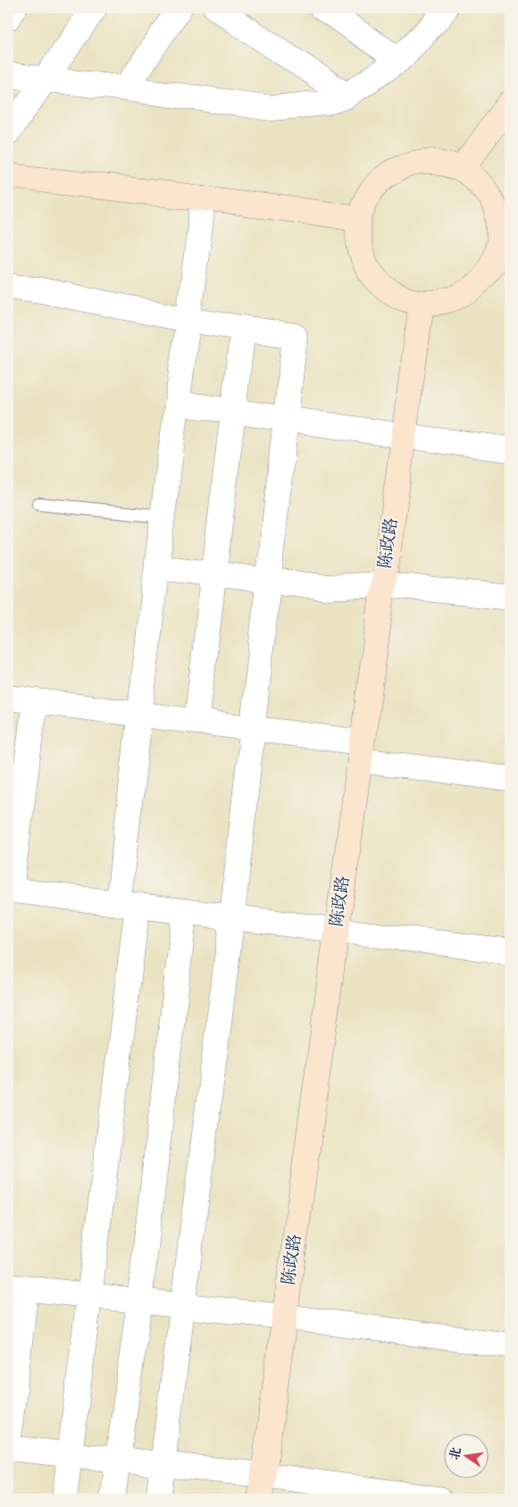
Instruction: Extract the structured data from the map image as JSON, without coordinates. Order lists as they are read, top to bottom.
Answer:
{
  "streets": {
    "street": ["陈政路"]
  },
  "north": "left"
}
